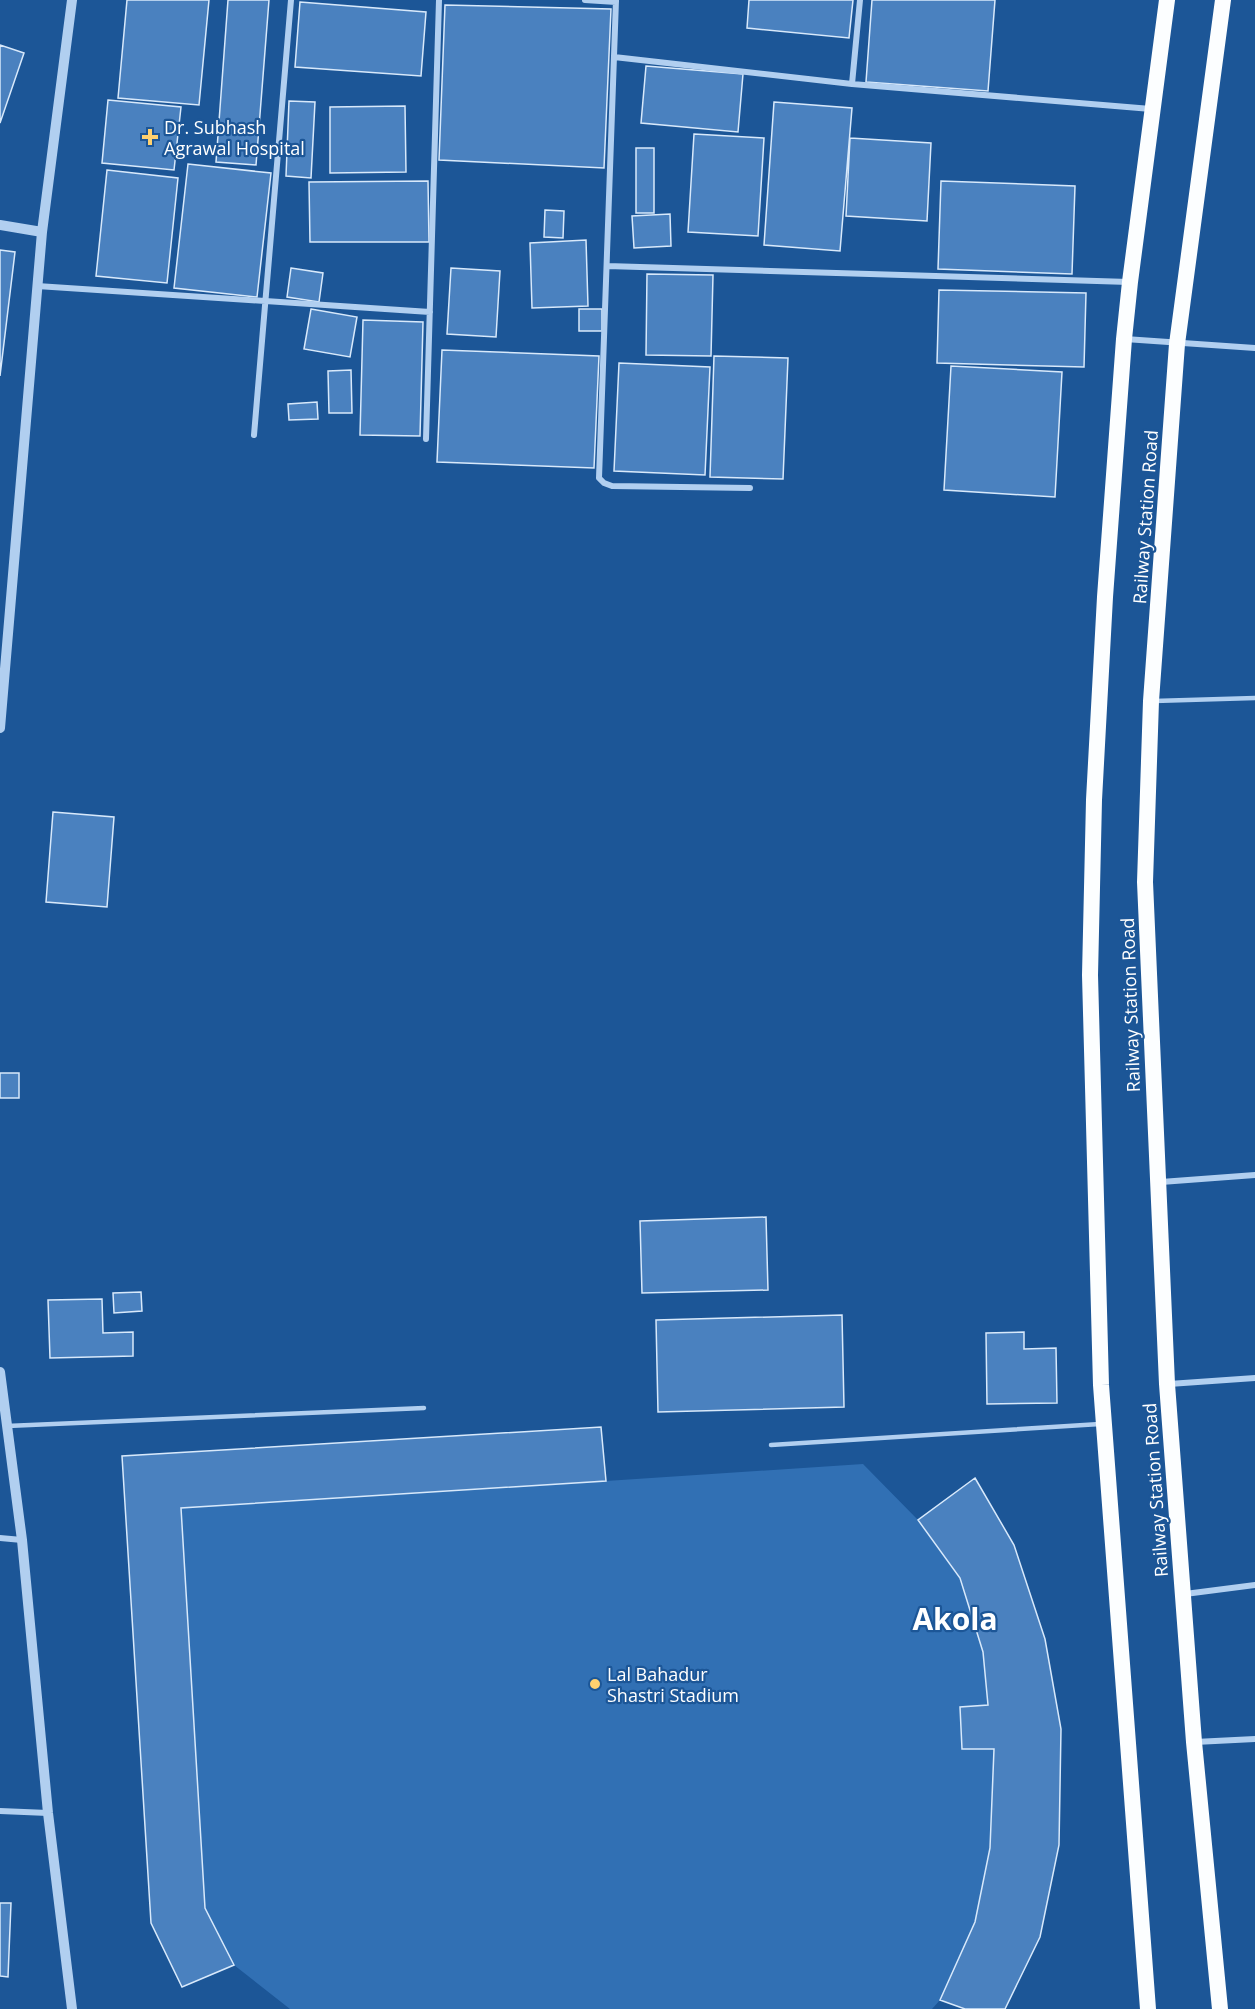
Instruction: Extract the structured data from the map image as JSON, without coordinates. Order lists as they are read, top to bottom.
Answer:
{
  "streets": {
    "highway": ["Railway Station Road"]
  },
  "districts": ["Akola"],
  "places": {
    "health": ["Dr. Subhash Agrawal Hospital"],
    "other": ["Lal Bahadur Shastri Stadium"]
  }
}
